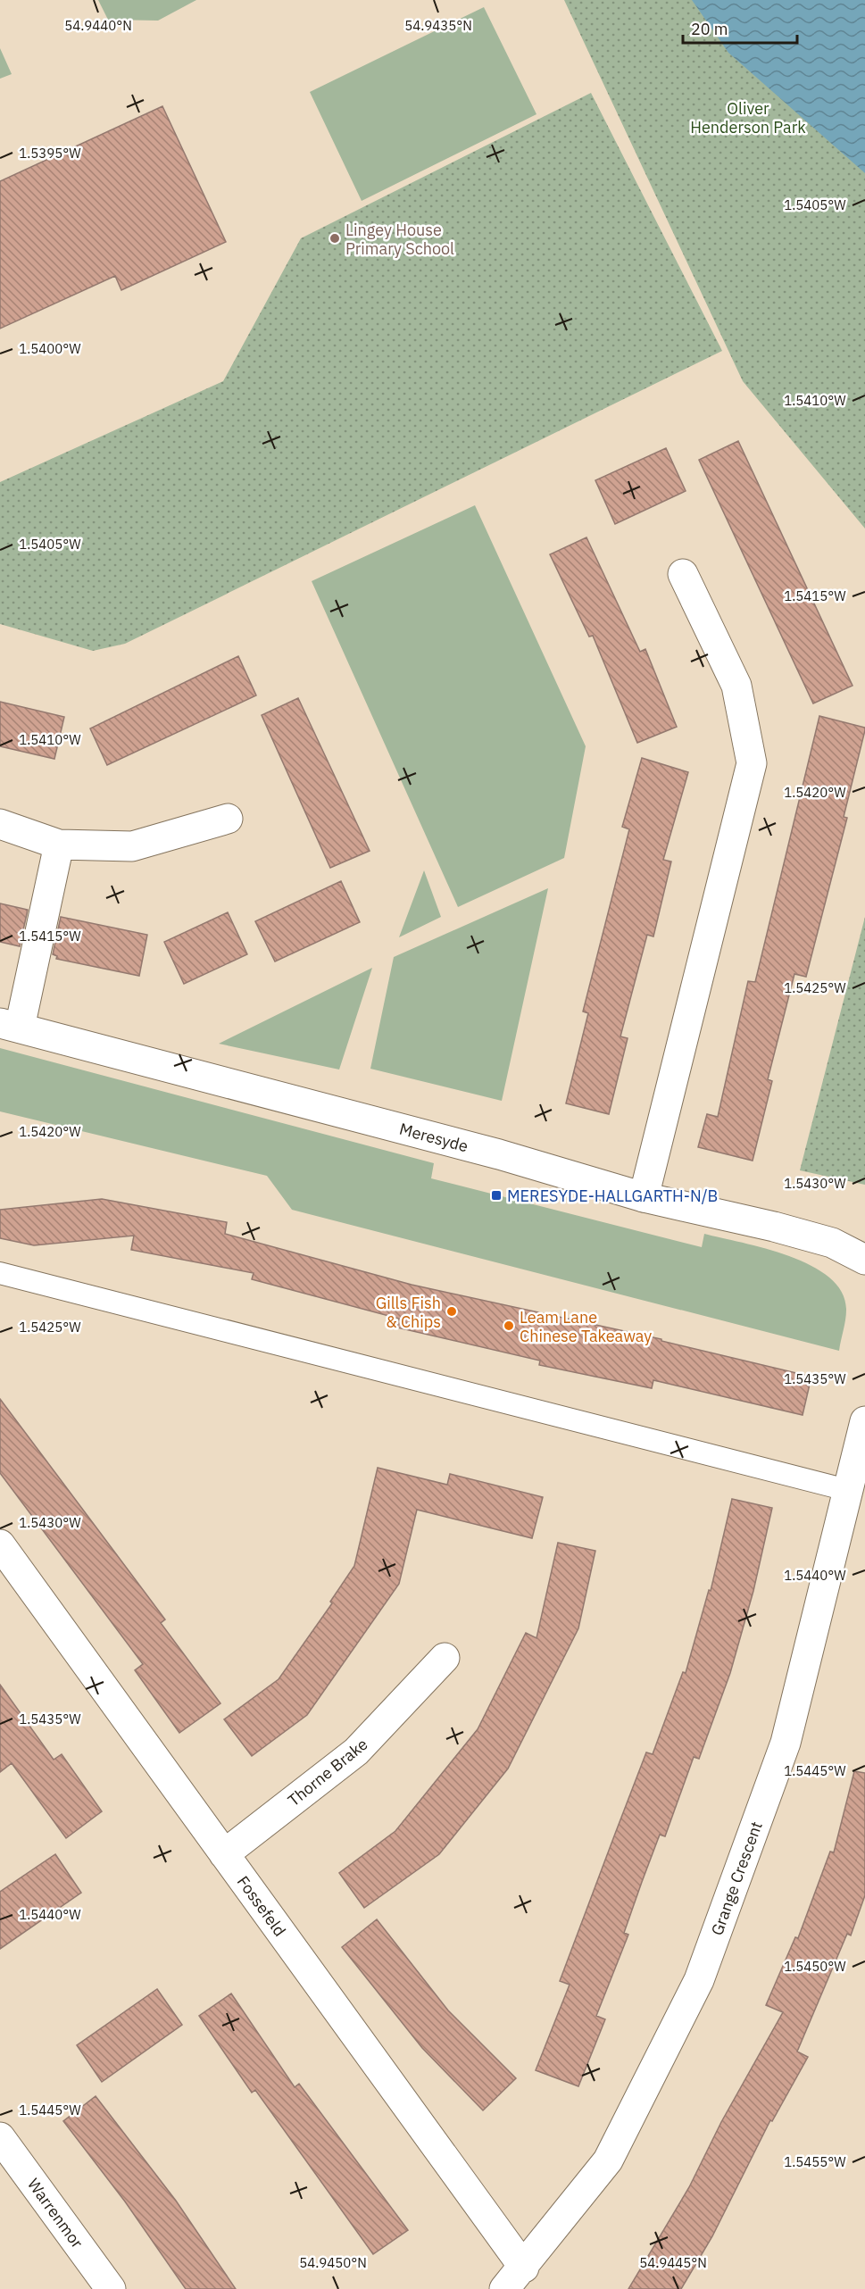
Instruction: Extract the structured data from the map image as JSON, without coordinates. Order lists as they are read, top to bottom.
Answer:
{
  "streets": {
    "street": [
      "Meresyde",
      "Thorne Brake",
      "Grange Crescent",
      "Fossefeld",
      "Warrenmor"
    ]
  },
  "crossings": [
    ["Thorne Brake", "Fossefeld"],
    ["Grange Crescent", "Fossefeld"]
  ],
  "parks": ["Oliver Henderson Park"],
  "places": {
    "other": ["Lingey House Primary School", "Gills Fish & Chips", "Leam Lane Chinese Takeaway"],
    "transit": ["MERESYDE-HALLGARTH-N/B"]
  },
  "scale_bar": "20 m",
  "coordinates": [
    "54.9440°N",
    "54.9435°N",
    "1.5395°W",
    "1.5405°W",
    "1.5400°W",
    "1.5410°W",
    "1.5415°W",
    "1.5420°W",
    "1.5425°W",
    "1.5430°W",
    "1.5435°W",
    "1.5440°W",
    "1.5445°W",
    "1.5450°W",
    "1.5455°W",
    "54.9450°N",
    "54.9445°N"
  ]
}
